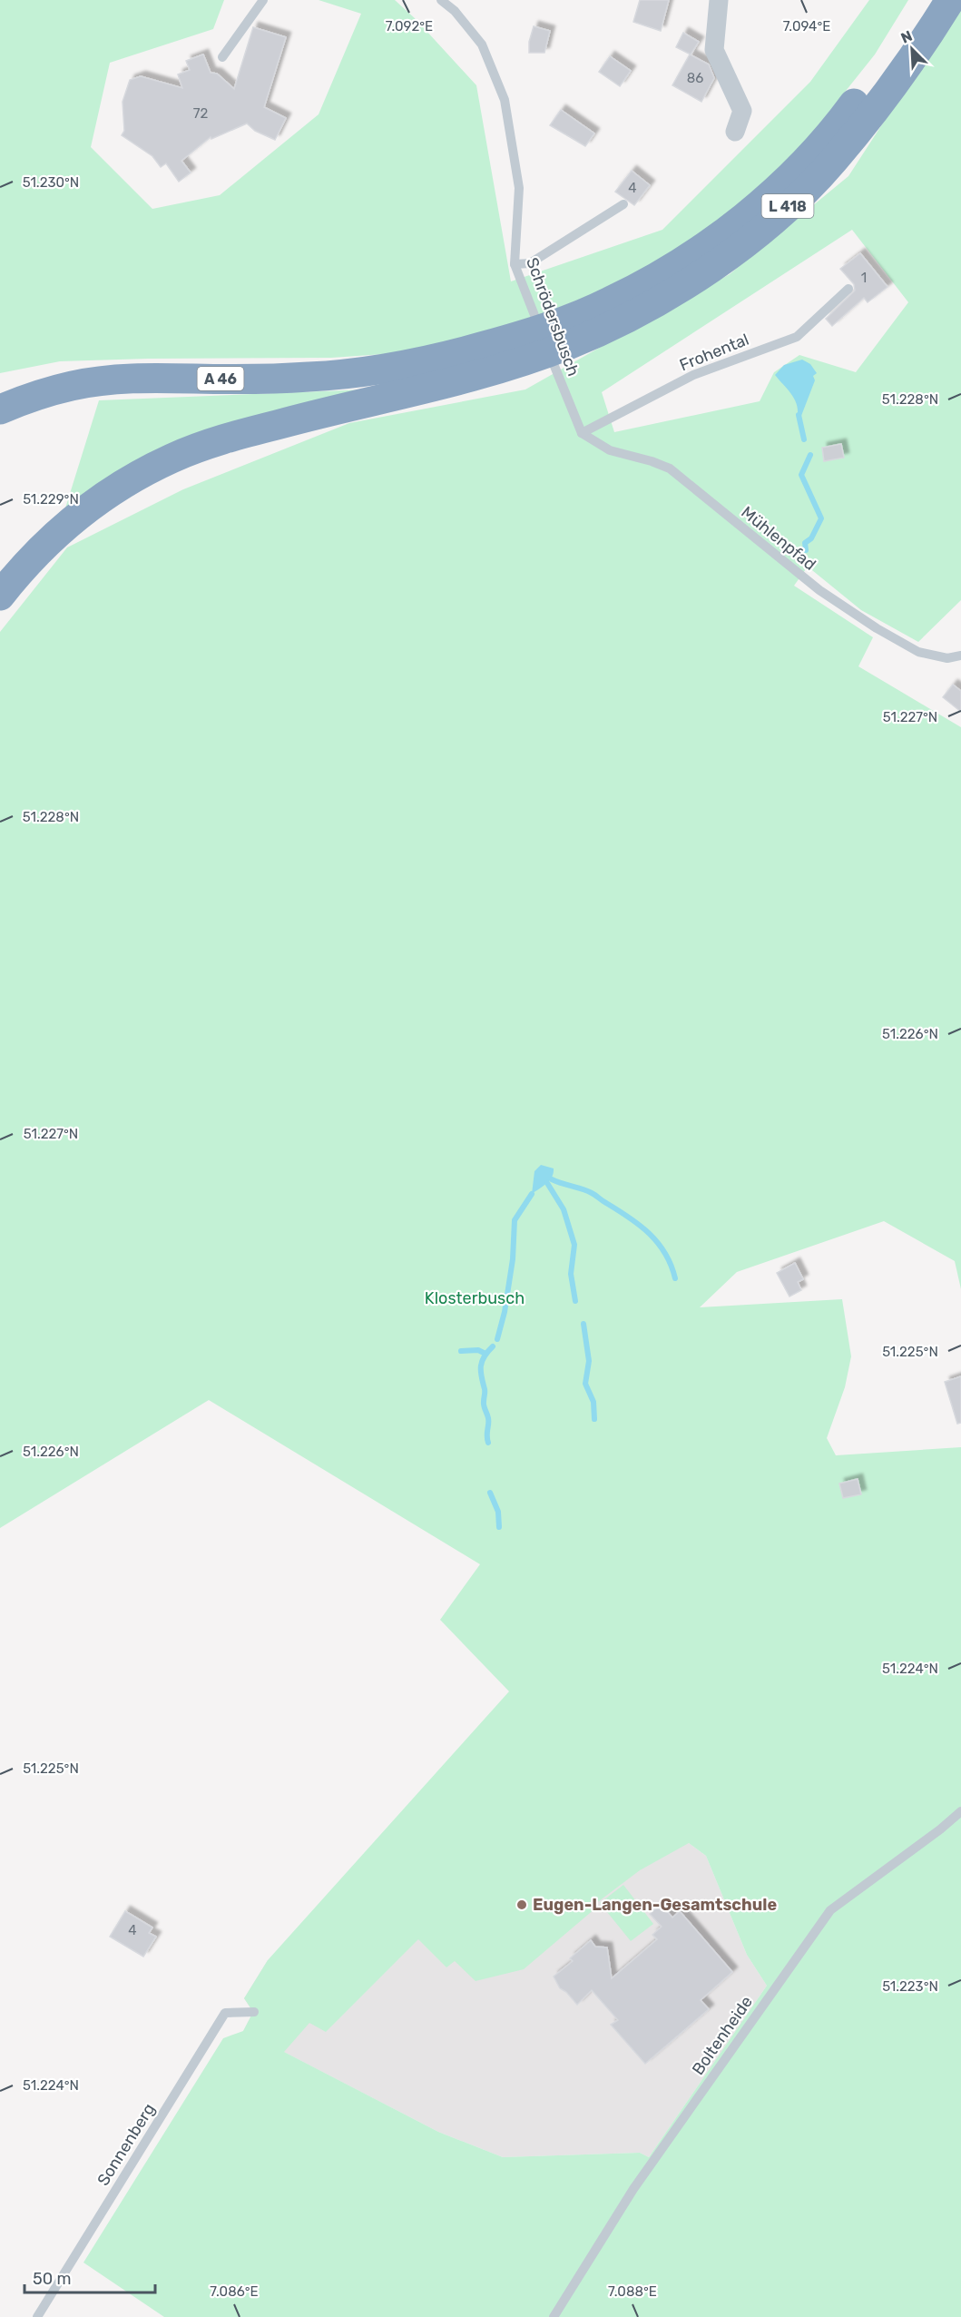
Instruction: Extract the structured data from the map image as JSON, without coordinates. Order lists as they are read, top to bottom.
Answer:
{
  "streets": {
    "highway": ["L 418", "A 46"],
    "lane": [
      "Schrödersbusch",
      "Frohental",
      "Mühlenpfad",
      "Boltenheide",
      "Sonnenberg"
    ]
  },
  "crossings": [
    ["L 418", "A 46"],
    ["Schrödersbusch", "Frohental"],
    ["Schrödersbusch", "Mühlenpfad"],
    ["Frohental", "Mühlenpfad"]
  ],
  "parks": ["Klosterbusch"],
  "places": ["Eugen-Langen-Gesamtschule"],
  "house_numbers": [
    "86",
    "72",
    "4",
    "1",
    "4"
  ],
  "scale_bar": "50 m",
  "north": "top left",
  "coordinates": [
    "7.092°E",
    "7.094°E",
    "51.230°N",
    "51.228°N",
    "51.229°N",
    "51.227°N",
    "51.226°N",
    "51.225°N",
    "51.224°N",
    "51.223°N",
    "7.086°E",
    "7.088°E"
  ]
}
